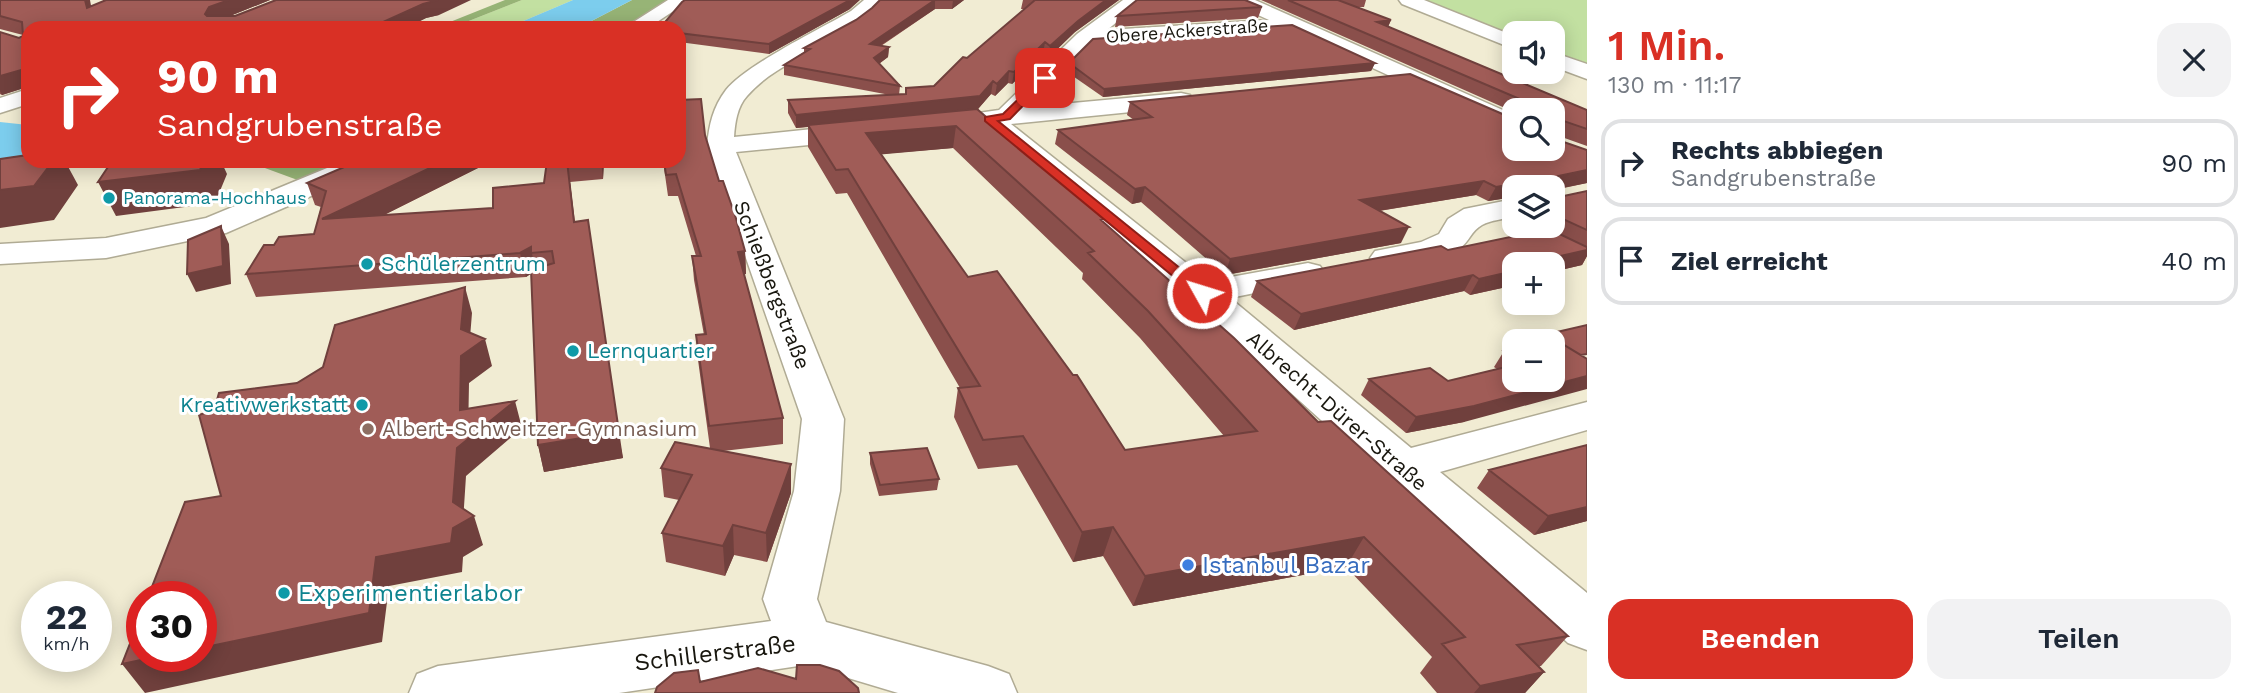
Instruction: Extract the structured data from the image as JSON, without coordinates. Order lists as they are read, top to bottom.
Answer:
{
  "streets": {
    "street": [
      "Obere Ackerstraße",
      "Schießbergstraße",
      "Albrecht-Dürer-Straße",
      "Schillerstraße"
    ]
  },
  "crossings": [
    ["Schießbergstraße", "Schillerstraße"]
  ],
  "places": [
    "Panorama-Hochhaus",
    "Schülerzentrum",
    "Lernquartier",
    "Kreativwerkstatt",
    "Albert-Schweitzer-Gymnasium",
    "Istanbul Bazar",
    "Experimentierlabor"
  ],
  "page": {
    "heading": ["1 Min.", "130 m · 11:17"],
    "map_buttons": ["+", "−"],
    "turn": ["90 m", "Sandgrubenstraße"],
    "list": [
      {
        "name": "Rechts abbiegen",
        "note": "Sandgrubenstraße",
        "value": "90 m"
      },
      {
        "name": "Ziel erreicht",
        "value": "40 m"
      }
    ],
    "speed": "22 km/h",
    "limit": "30",
    "buttons": ["Beenden", "Teilen"]
  }
}
